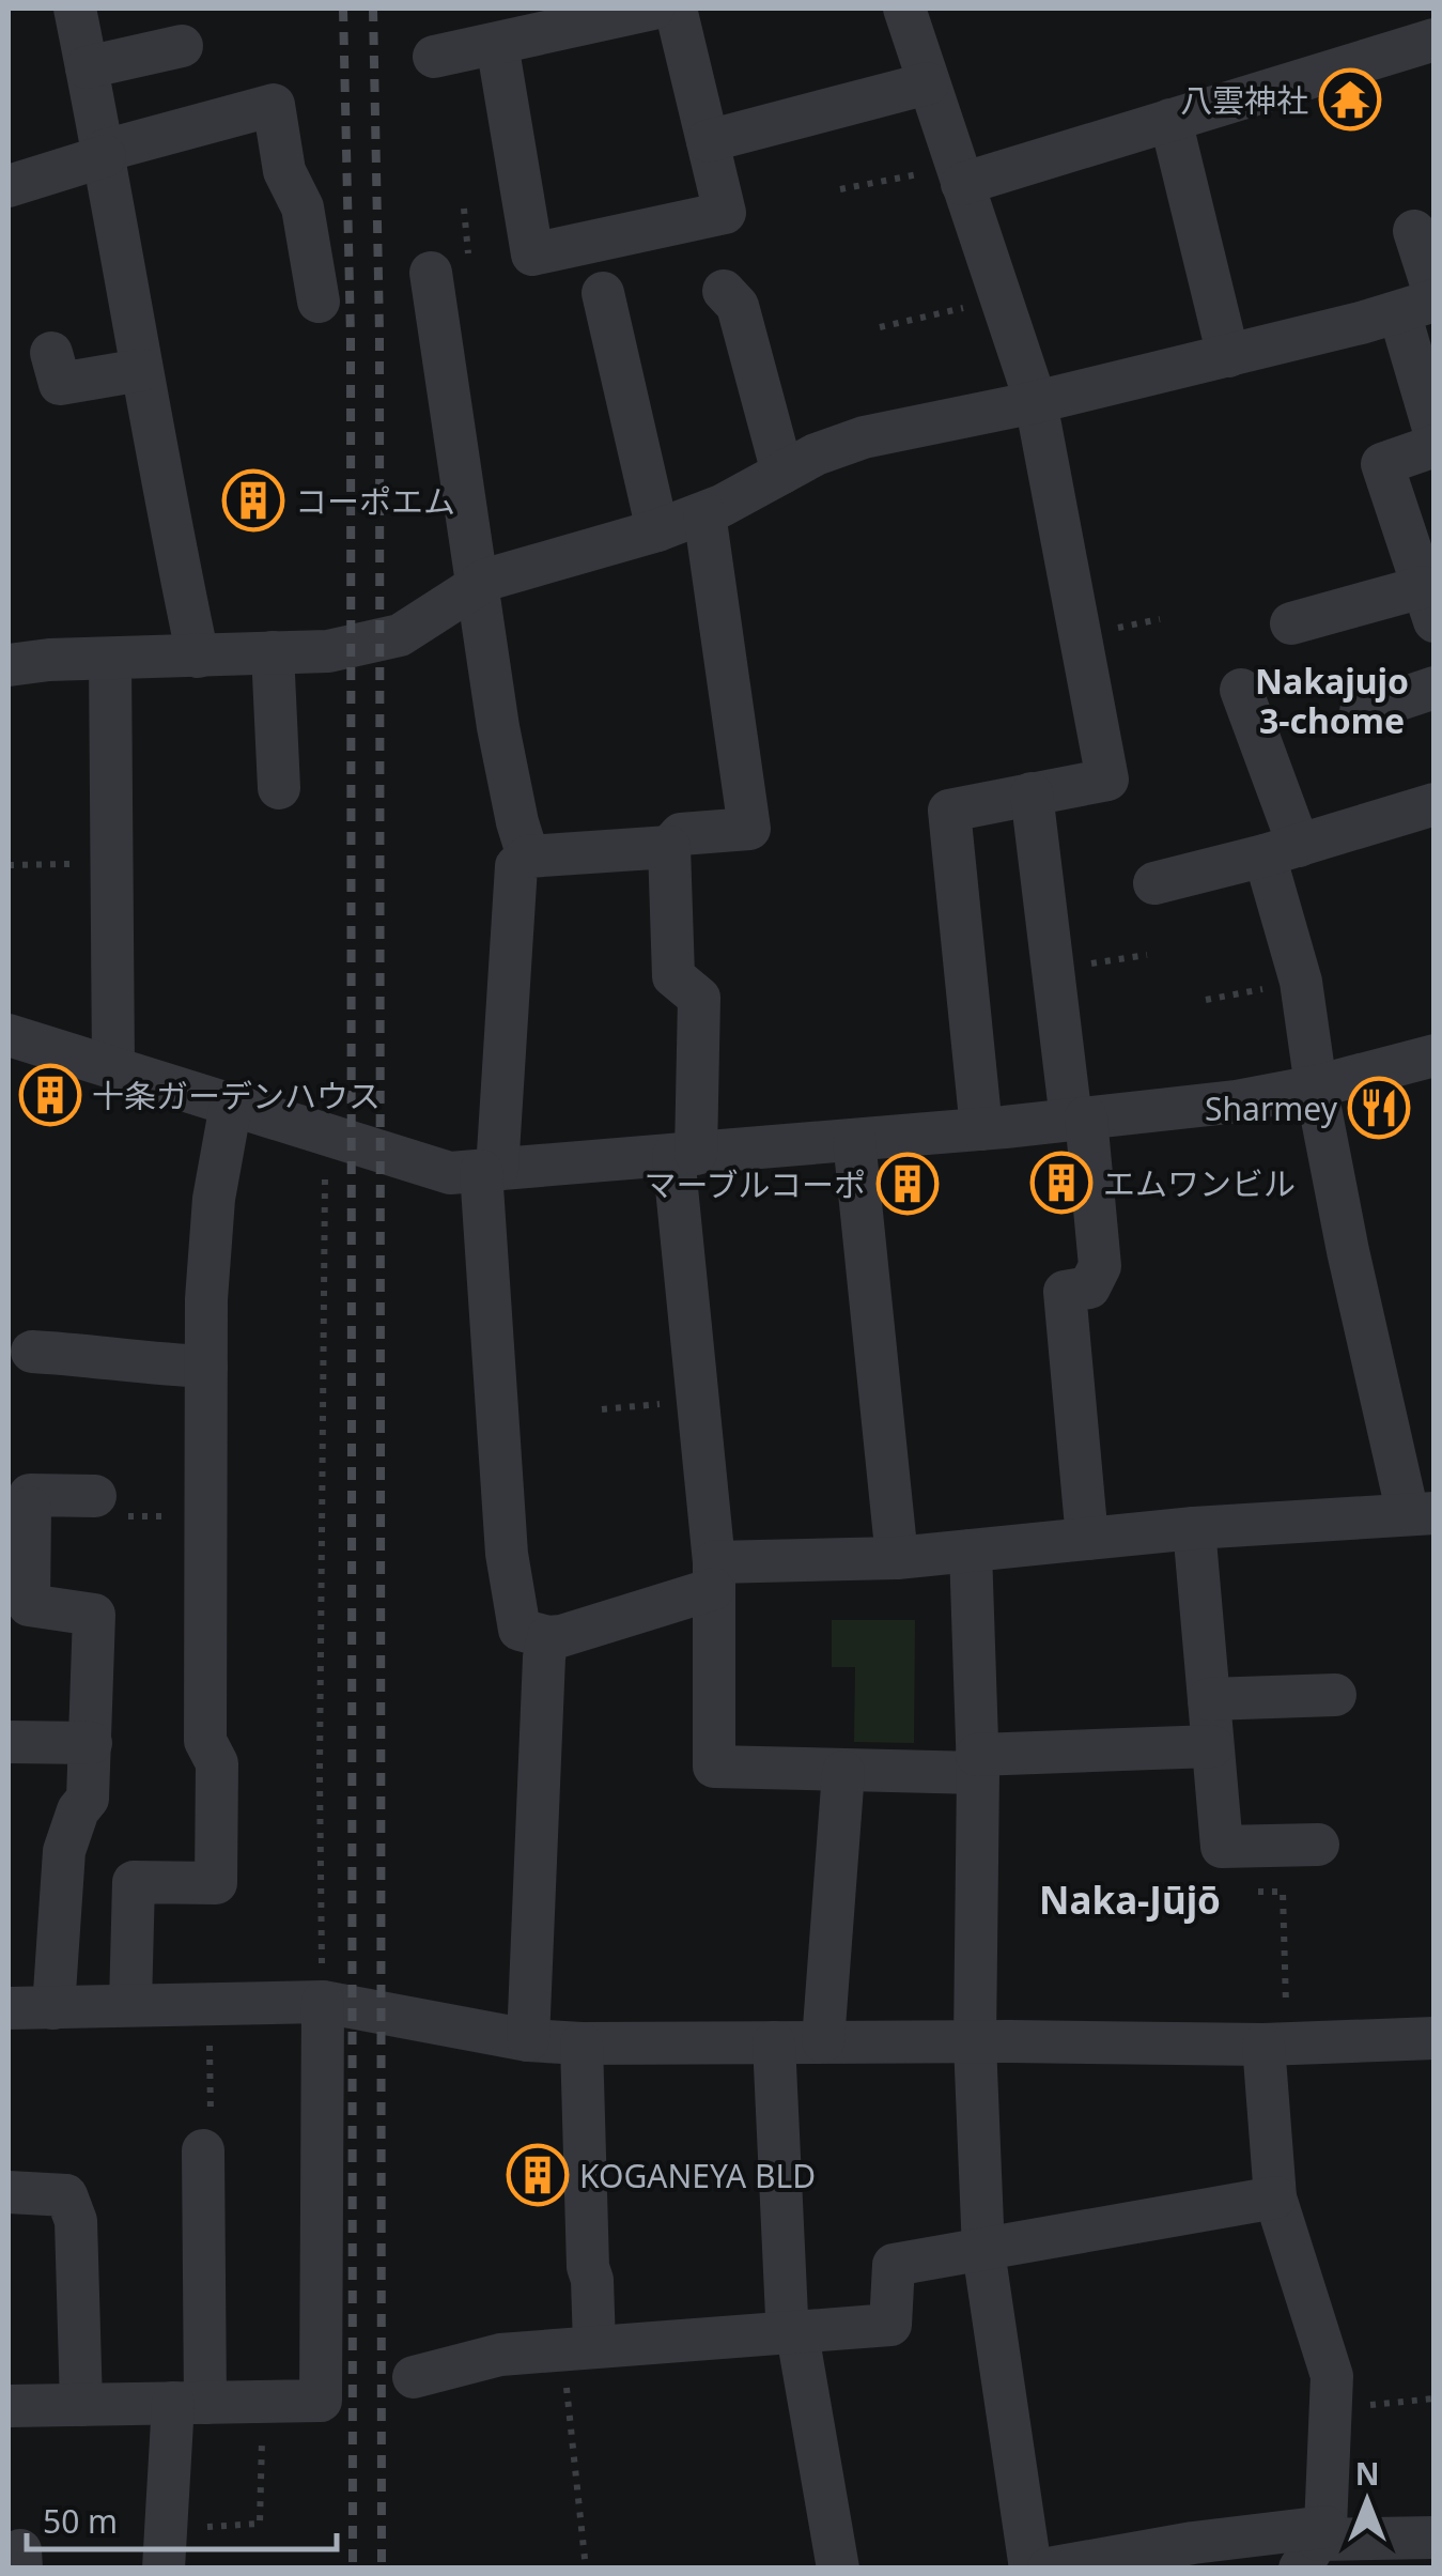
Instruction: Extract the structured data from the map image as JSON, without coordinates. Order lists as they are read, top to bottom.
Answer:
{
  "districts": ["Nakajujo 3-chome", "Naka-Jūjō"],
  "places": {
    "temple": ["八雲神社"],
    "building": [
      "コーポエム",
      "十条ガーデンハウス",
      "エムワンビル",
      "マーブルコーポ",
      "KOGANEYA BLD"
    ],
    "restaurant": ["Sharmey"]
  },
  "scale_bar": "50 m",
  "north": "top"
}
